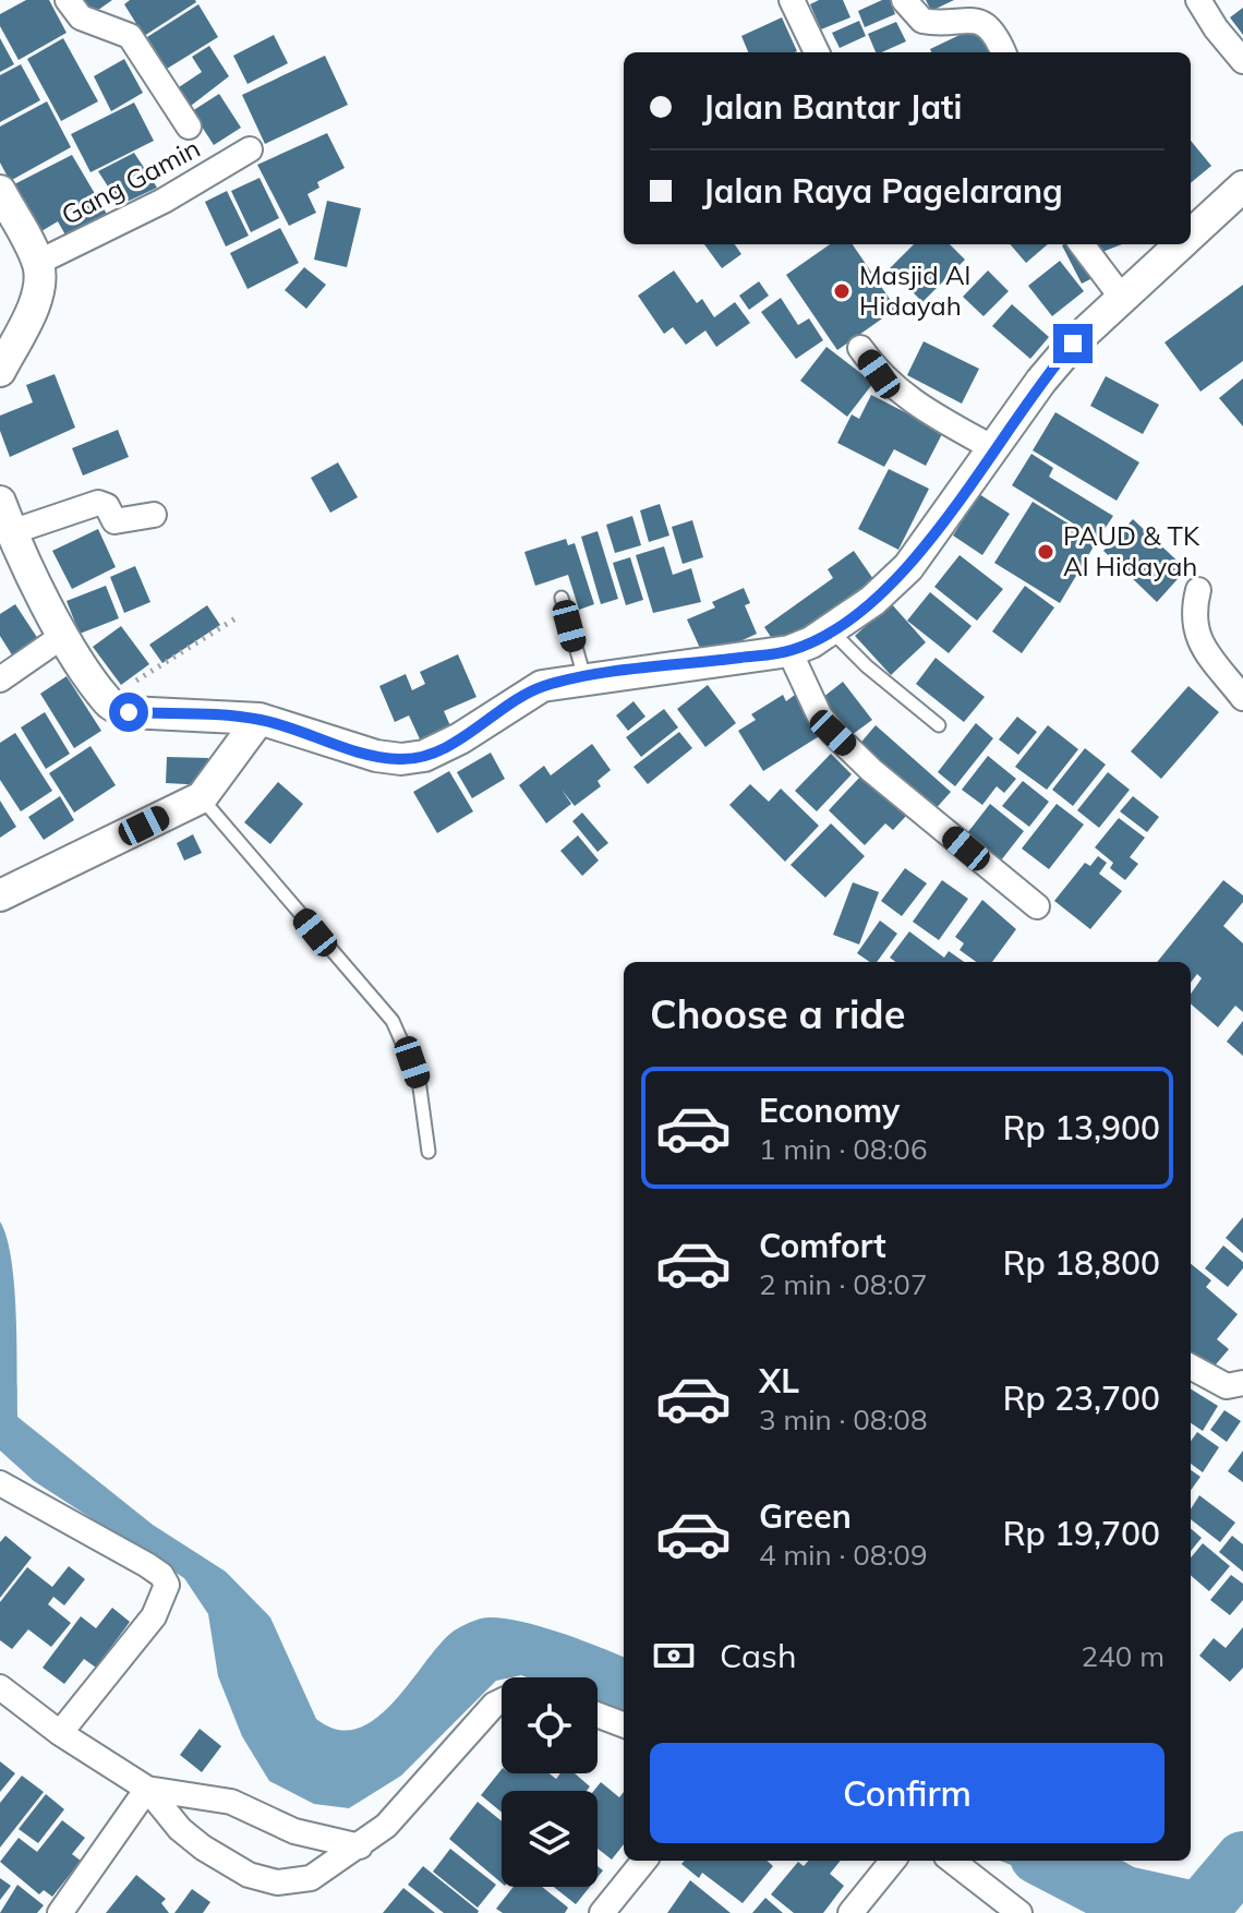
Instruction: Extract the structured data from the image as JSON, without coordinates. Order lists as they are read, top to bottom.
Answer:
{
  "streets": {
    "street": ["Gang Gamin"]
  },
  "places": ["Masjid Al Hidayah", "PAUD & TK Al Hidayah"],
  "page": {
    "banner": ["Jalan Bantar Jati", "Jalan Raya Pagelarang"],
    "heading": "Choose a ride",
    "list": [
      {
        "name": "Economy",
        "note": "1 min · 08:06",
        "value": "Rp 13,900"
      },
      {
        "name": "Comfort",
        "note": "2 min · 08:07",
        "value": "Rp 18,800"
      },
      {
        "name": "XL",
        "note": "3 min · 08:08",
        "value": "Rp 23,700"
      },
      {
        "name": "Green",
        "note": "4 min · 08:09",
        "value": "Rp 19,700"
      }
    ],
    "pay": ["Cash", "240 m"],
    "buttons": "Confirm"
  }
}
